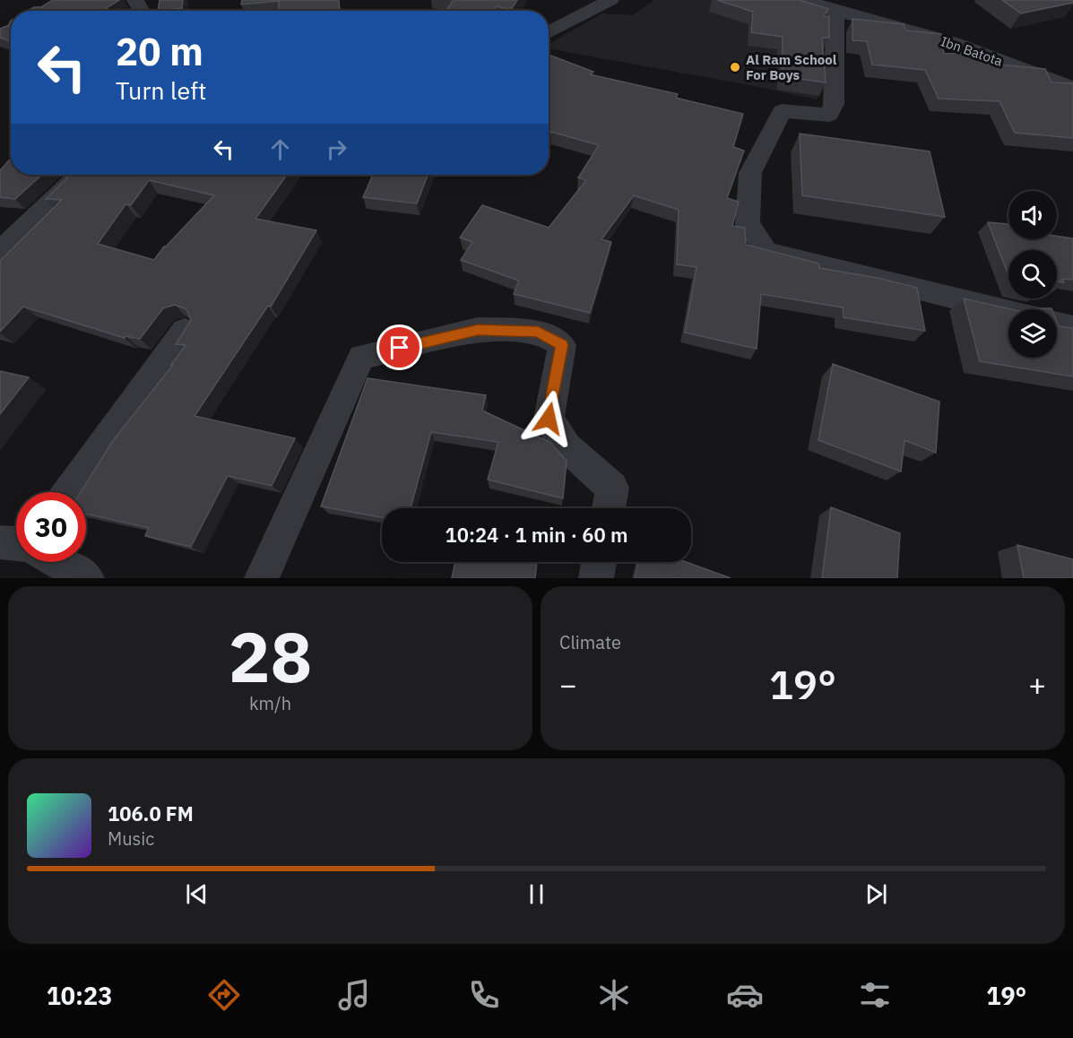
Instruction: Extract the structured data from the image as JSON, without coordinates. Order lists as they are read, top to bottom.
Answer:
{
  "streets": {
    "street": ["Ibn Batota"]
  },
  "places": ["Al Ram School For Boys"],
  "page": {
    "turn": ["20 m", "Turn left"],
    "limit": "30",
    "trip": "10:24 · 1 min · 60 m",
    "tile": [
      ["28", "km/h"],
      "Climate"
    ],
    "heat": ["−", "19°", "+"],
    "song": ["106.0 FM", "Music"],
    "tabs": ["10:23", "19°"]
  }
}
